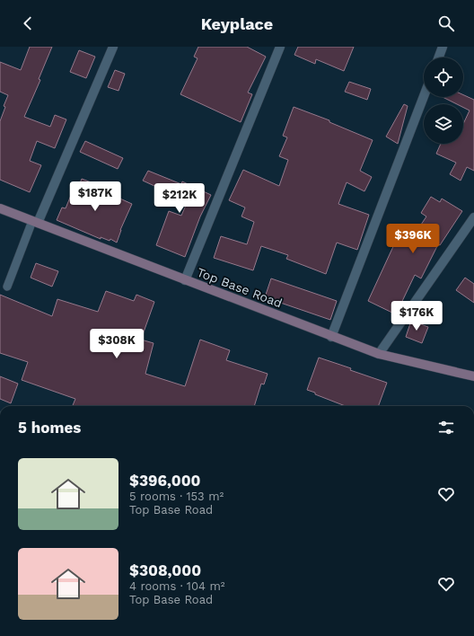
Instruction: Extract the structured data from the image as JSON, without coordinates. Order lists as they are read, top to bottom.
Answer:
{
  "streets": {
    "street": ["Top Base Road"]
  },
  "page": {
    "header": "Keyplace",
    "price": [
      "$187K",
      "$212K",
      "$396K",
      "$176K",
      "$308K"
    ],
    "heading": "5 homes",
    "list": [
      {
        "name": "$396,000",
        "note": "5 rooms · 153 m² · Top Base Road"
      },
      {
        "name": "$308,000",
        "note": "4 rooms · 104 m² · Top Base Road"
      }
    ]
  }
}
